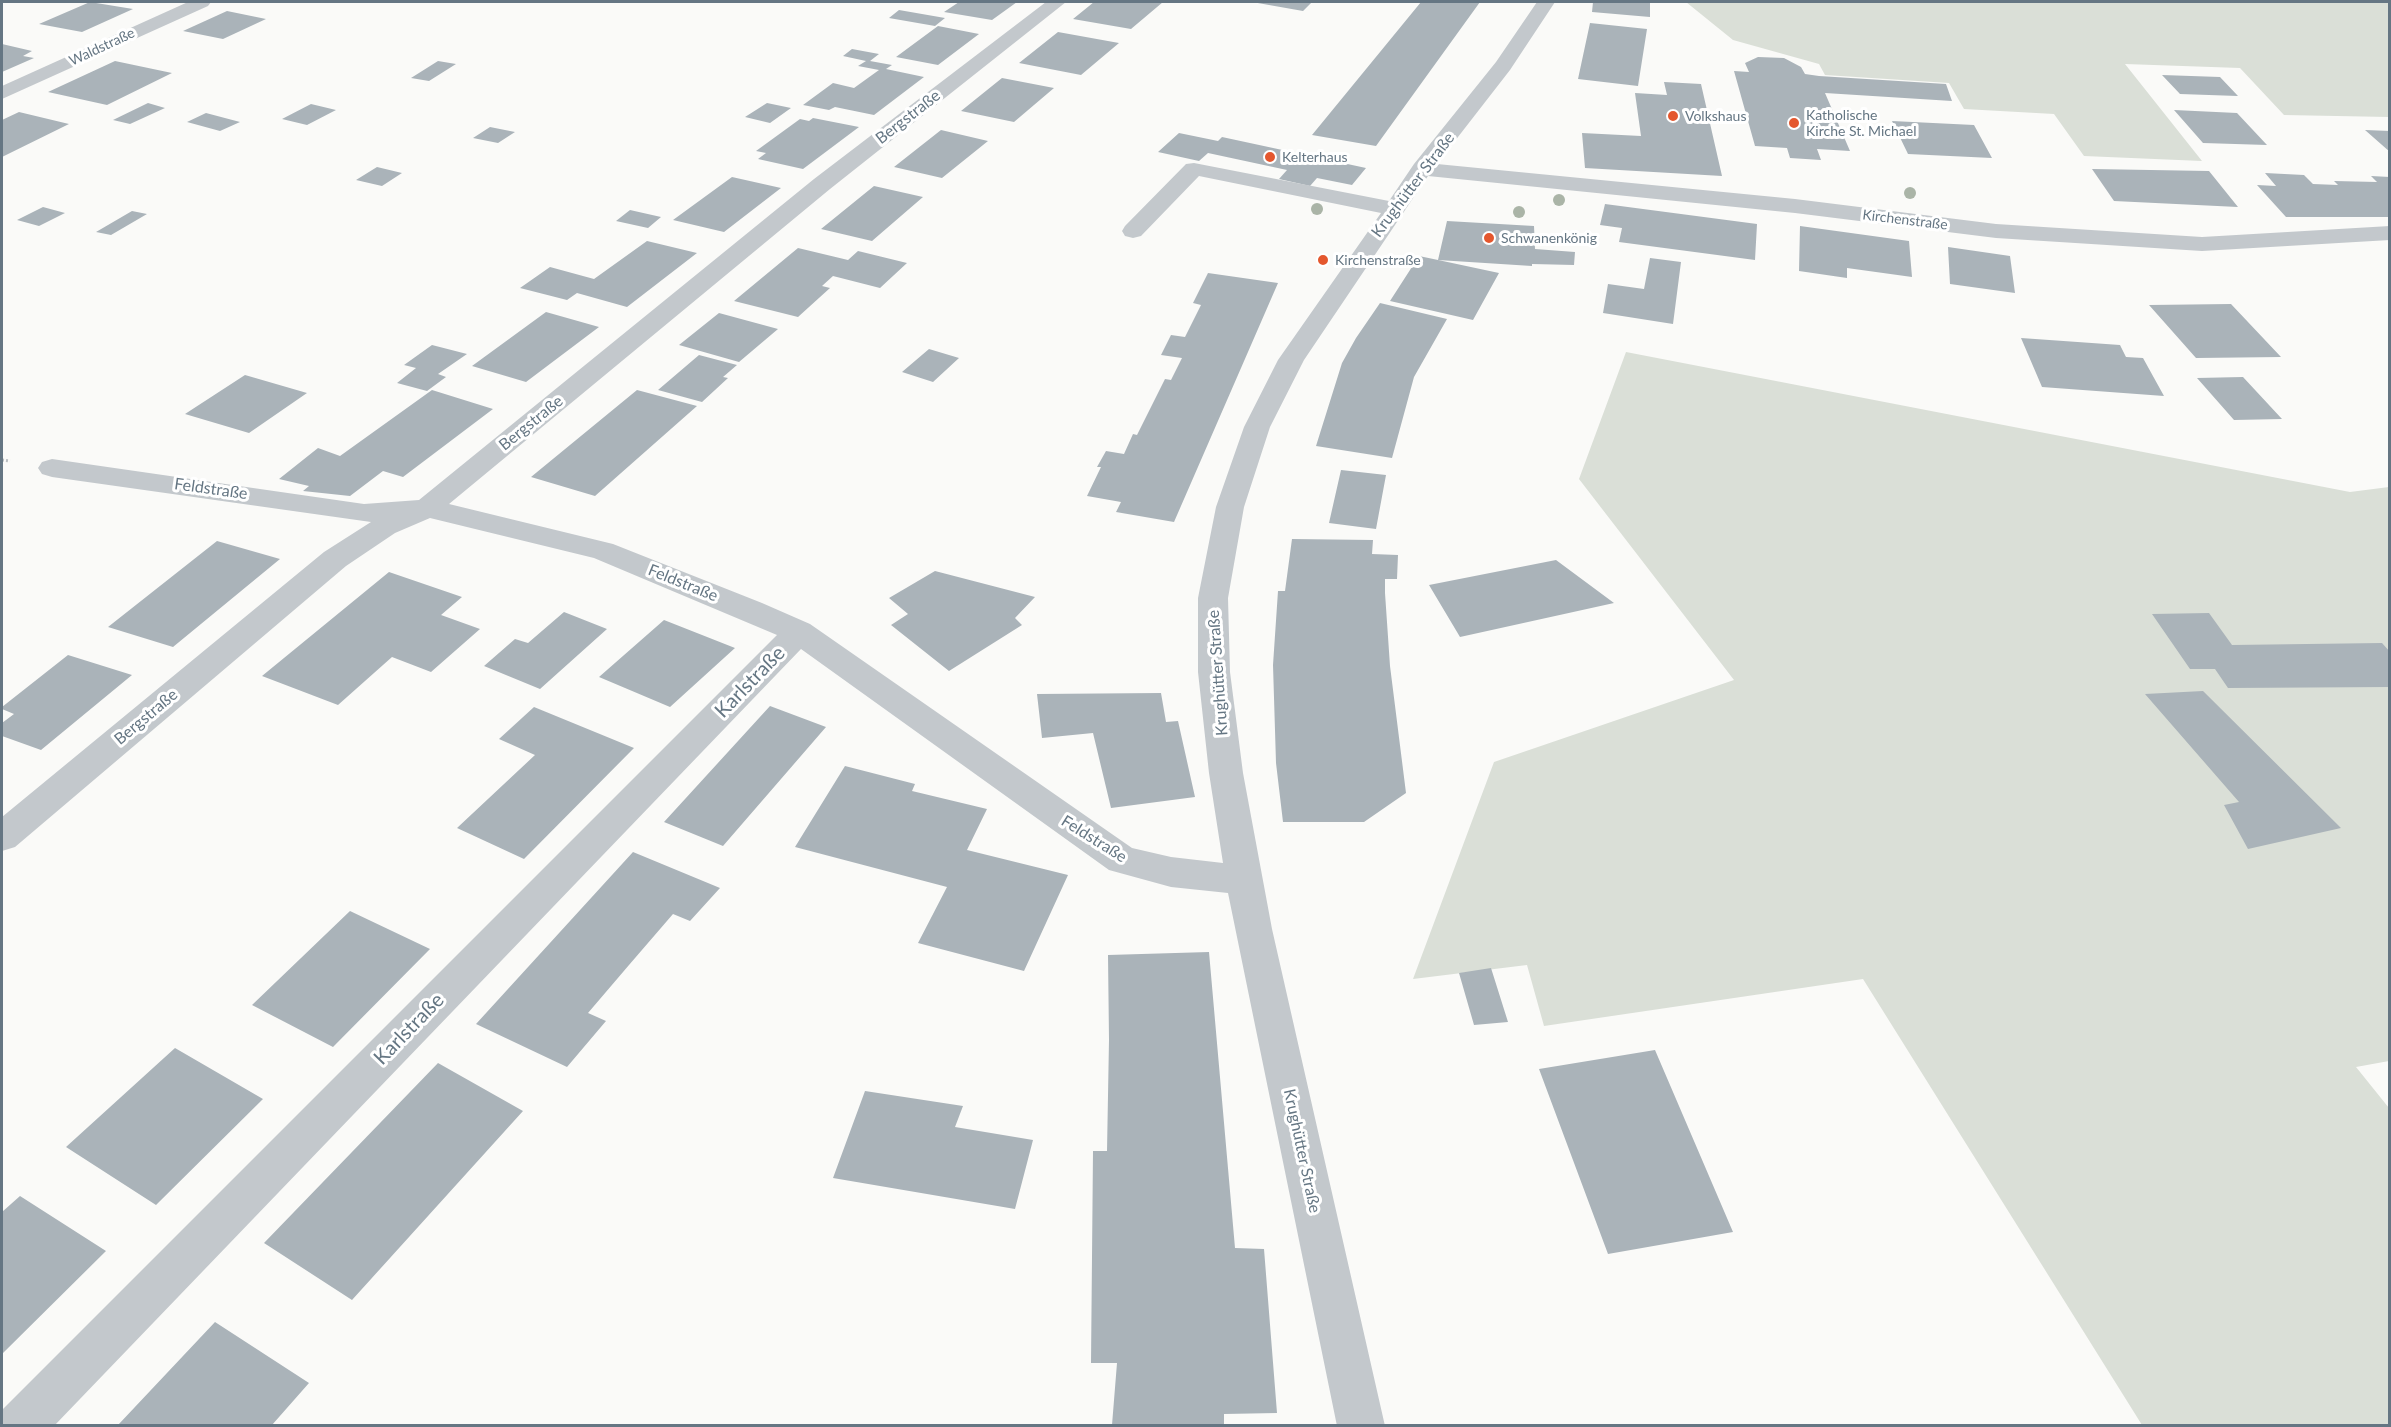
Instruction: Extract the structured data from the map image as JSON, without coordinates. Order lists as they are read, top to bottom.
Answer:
{
  "streets": {
    "street": [
      "Waldstraße",
      "Bergstraße",
      "Krughütter Straße",
      "Kirchenstraße",
      "Feldstraße",
      "Karlstraße"
    ]
  },
  "crossings": [
    ["Bergstraße", "Feldstraße"],
    ["Krughütter Straße", "Kirchenstraße"],
    ["Krughütter Straße", "Feldstraße"],
    ["Feldstraße", "Karlstraße"]
  ],
  "places": [
    "Volkshaus",
    "Katholische Kirche St. Michael",
    "Kelterhaus",
    "Schwanenkönig",
    "Kirchenstraße"
  ]
}
